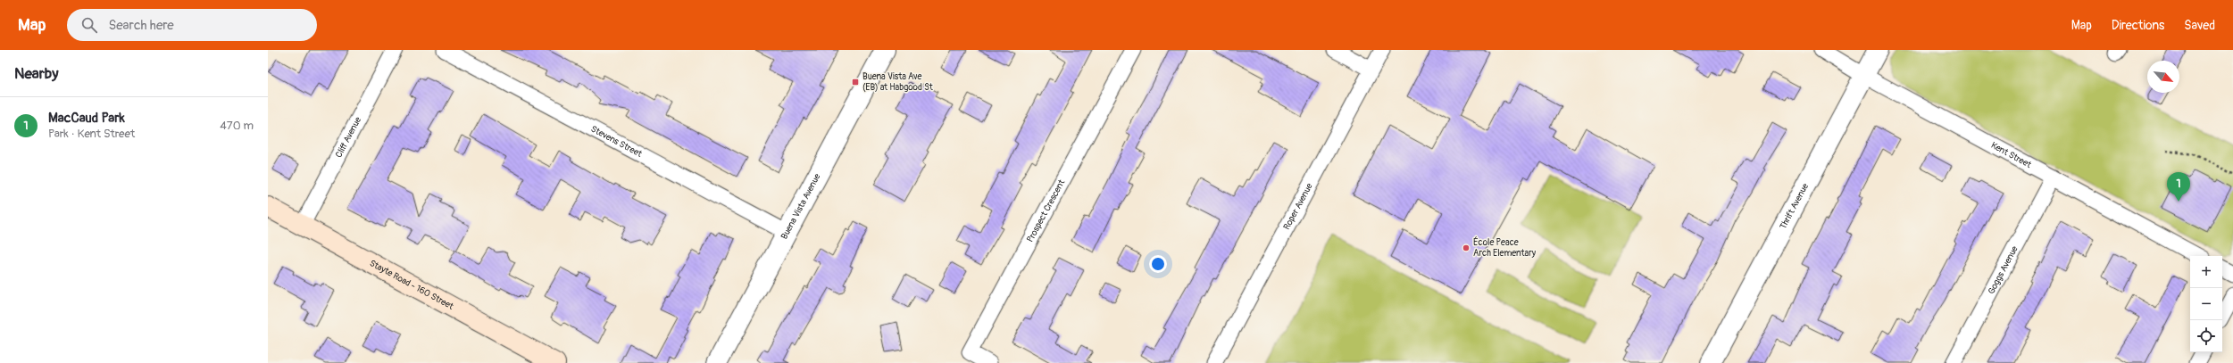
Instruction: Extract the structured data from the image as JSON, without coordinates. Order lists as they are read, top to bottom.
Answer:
{
  "streets": {
    "main road": ["Stayte Road - 160 Street"],
    "street": [
      "Cliff Avenue",
      "Stevens Street",
      "Kent Street",
      "Roper Avenue",
      "Buena Vista Avenue",
      "Thrift Avenue",
      "Prospect Crescent",
      "Goggs Avenue"
    ]
  },
  "crossings": [
    ["Cliff Avenue", "Stayte Road - 160 Street"],
    ["Stevens Street", "Buena Vista Avenue"],
    ["Kent Street", "Thrift Avenue"],
    ["Kent Street", "Goggs Avenue"]
  ],
  "places": {
    "transit": ["Buena Vista Ave (EB) at Habgood St"],
    "other": ["École Peace Arch Elementary"]
  },
  "north": "bottom right",
  "page": {
    "header": "Map",
    "search": "Search here",
    "nav": ["Map", "Directions", "Saved"],
    "heading": "Nearby",
    "list": [
      {
        "mark": "1",
        "name": "MacCaud Park",
        "note": "Park · Kent Street",
        "value": "470 m"
      }
    ],
    "pins": "1",
    "map_buttons": ["+", "−"]
  }
}
